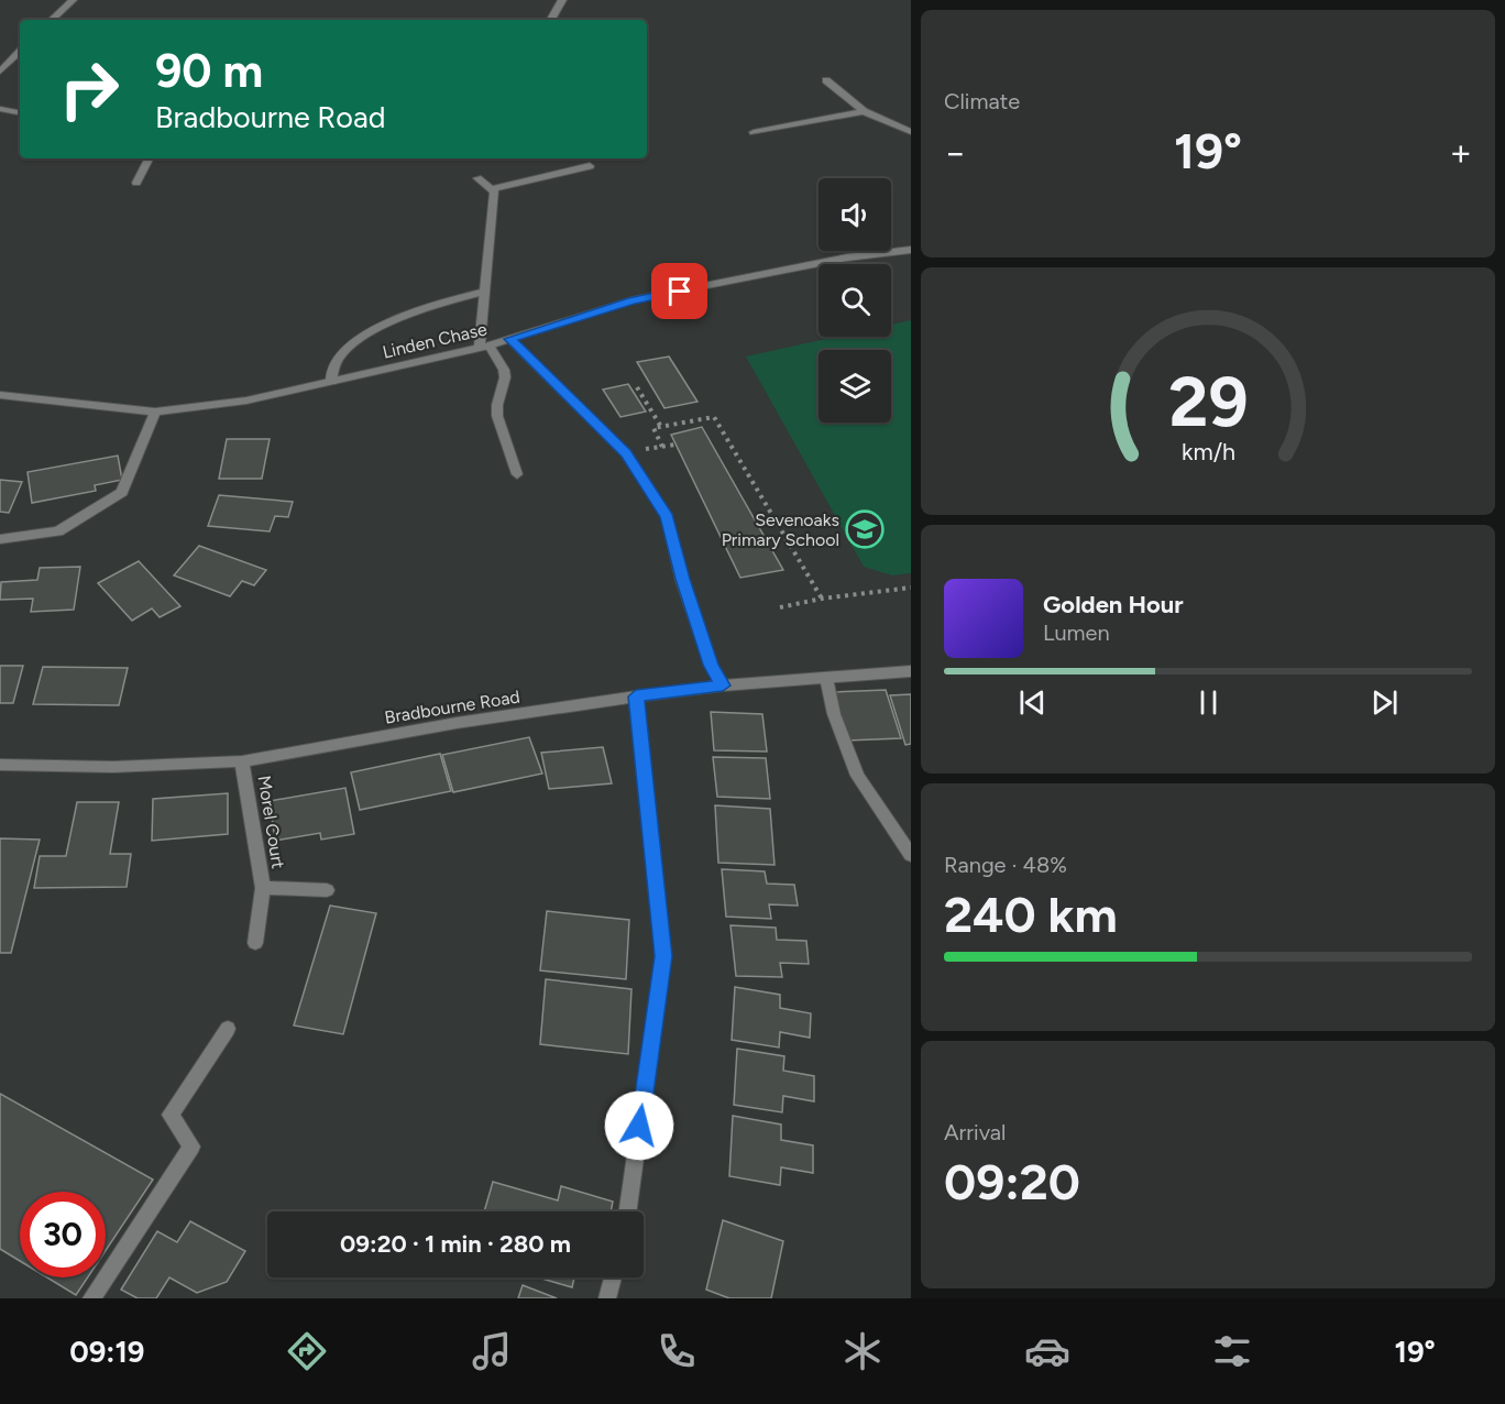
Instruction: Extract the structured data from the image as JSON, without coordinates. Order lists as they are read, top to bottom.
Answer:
{
  "streets": {
    "street": ["Linden Chase", "Bradbourne Road", "Morel Court"]
  },
  "crossings": [
    ["Bradbourne Road", "Morel Court"]
  ],
  "places": {
    "school or university": ["Sevenoaks Primary School"]
  },
  "page": {
    "tile": [
      "Climate",
      ["Range · 48%", "240 km"],
      ["Arrival", "09:20"]
    ],
    "turn": ["90 m", "Bradbourne Road"],
    "heat": ["−", "19°", "+"],
    "song": ["Golden Hour", "Lumen"],
    "limit": "30",
    "trip": "09:20 · 1 min · 280 m",
    "tabs": ["09:19", "19°"],
    "gauge": ["29", "km/h"]
  }
}
